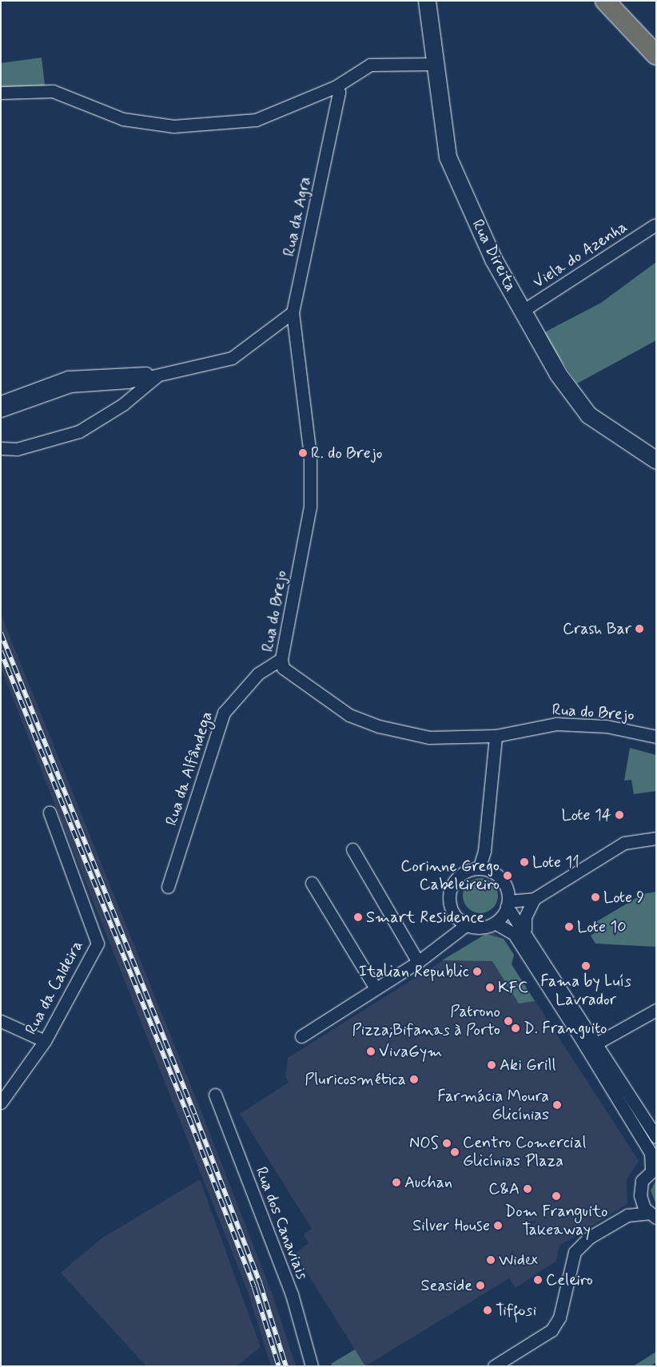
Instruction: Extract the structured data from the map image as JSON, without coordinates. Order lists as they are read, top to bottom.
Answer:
{
  "streets": {
    "main road": ["Rua Direita"],
    "street": [
      "Rua da Agra",
      "Viela do Azenha",
      "Rua do Brejo",
      "Rua da Alfândega",
      "Rua da Caldeira",
      "Rua dos Canaviais"
    ]
  },
  "crossings": [
    ["Rua da Agra", "Rua do Brejo"],
    ["Viela do Azenha", "Rua Direita"],
    ["Rua do Brejo", "Rua da Alfândega"]
  ],
  "places": [
    "R. do Brejo",
    "Crash Bar",
    "Lote 14",
    "Lote 11",
    "Corinne Grego Cabeleireiro",
    "Lote 9",
    "Smart Residence",
    "Lote 10",
    "Fama by Luís Lavrador",
    "Italian Republic",
    "KFC",
    "Patrono Pizza;Bifanas à Porto",
    "D. Franguito",
    "VivaGym",
    "Aki Grill",
    "Pluricosmética",
    "Farmácia Moura Glicínias",
    "NOS",
    "Centro Comercial Glicínias Plaza",
    "Auchan",
    "C&A",
    "Dom Franguito Takeaway",
    "Silver House",
    "Widex",
    "Celeiro",
    "Seaside",
    "Tiffosi"
  ]
}
